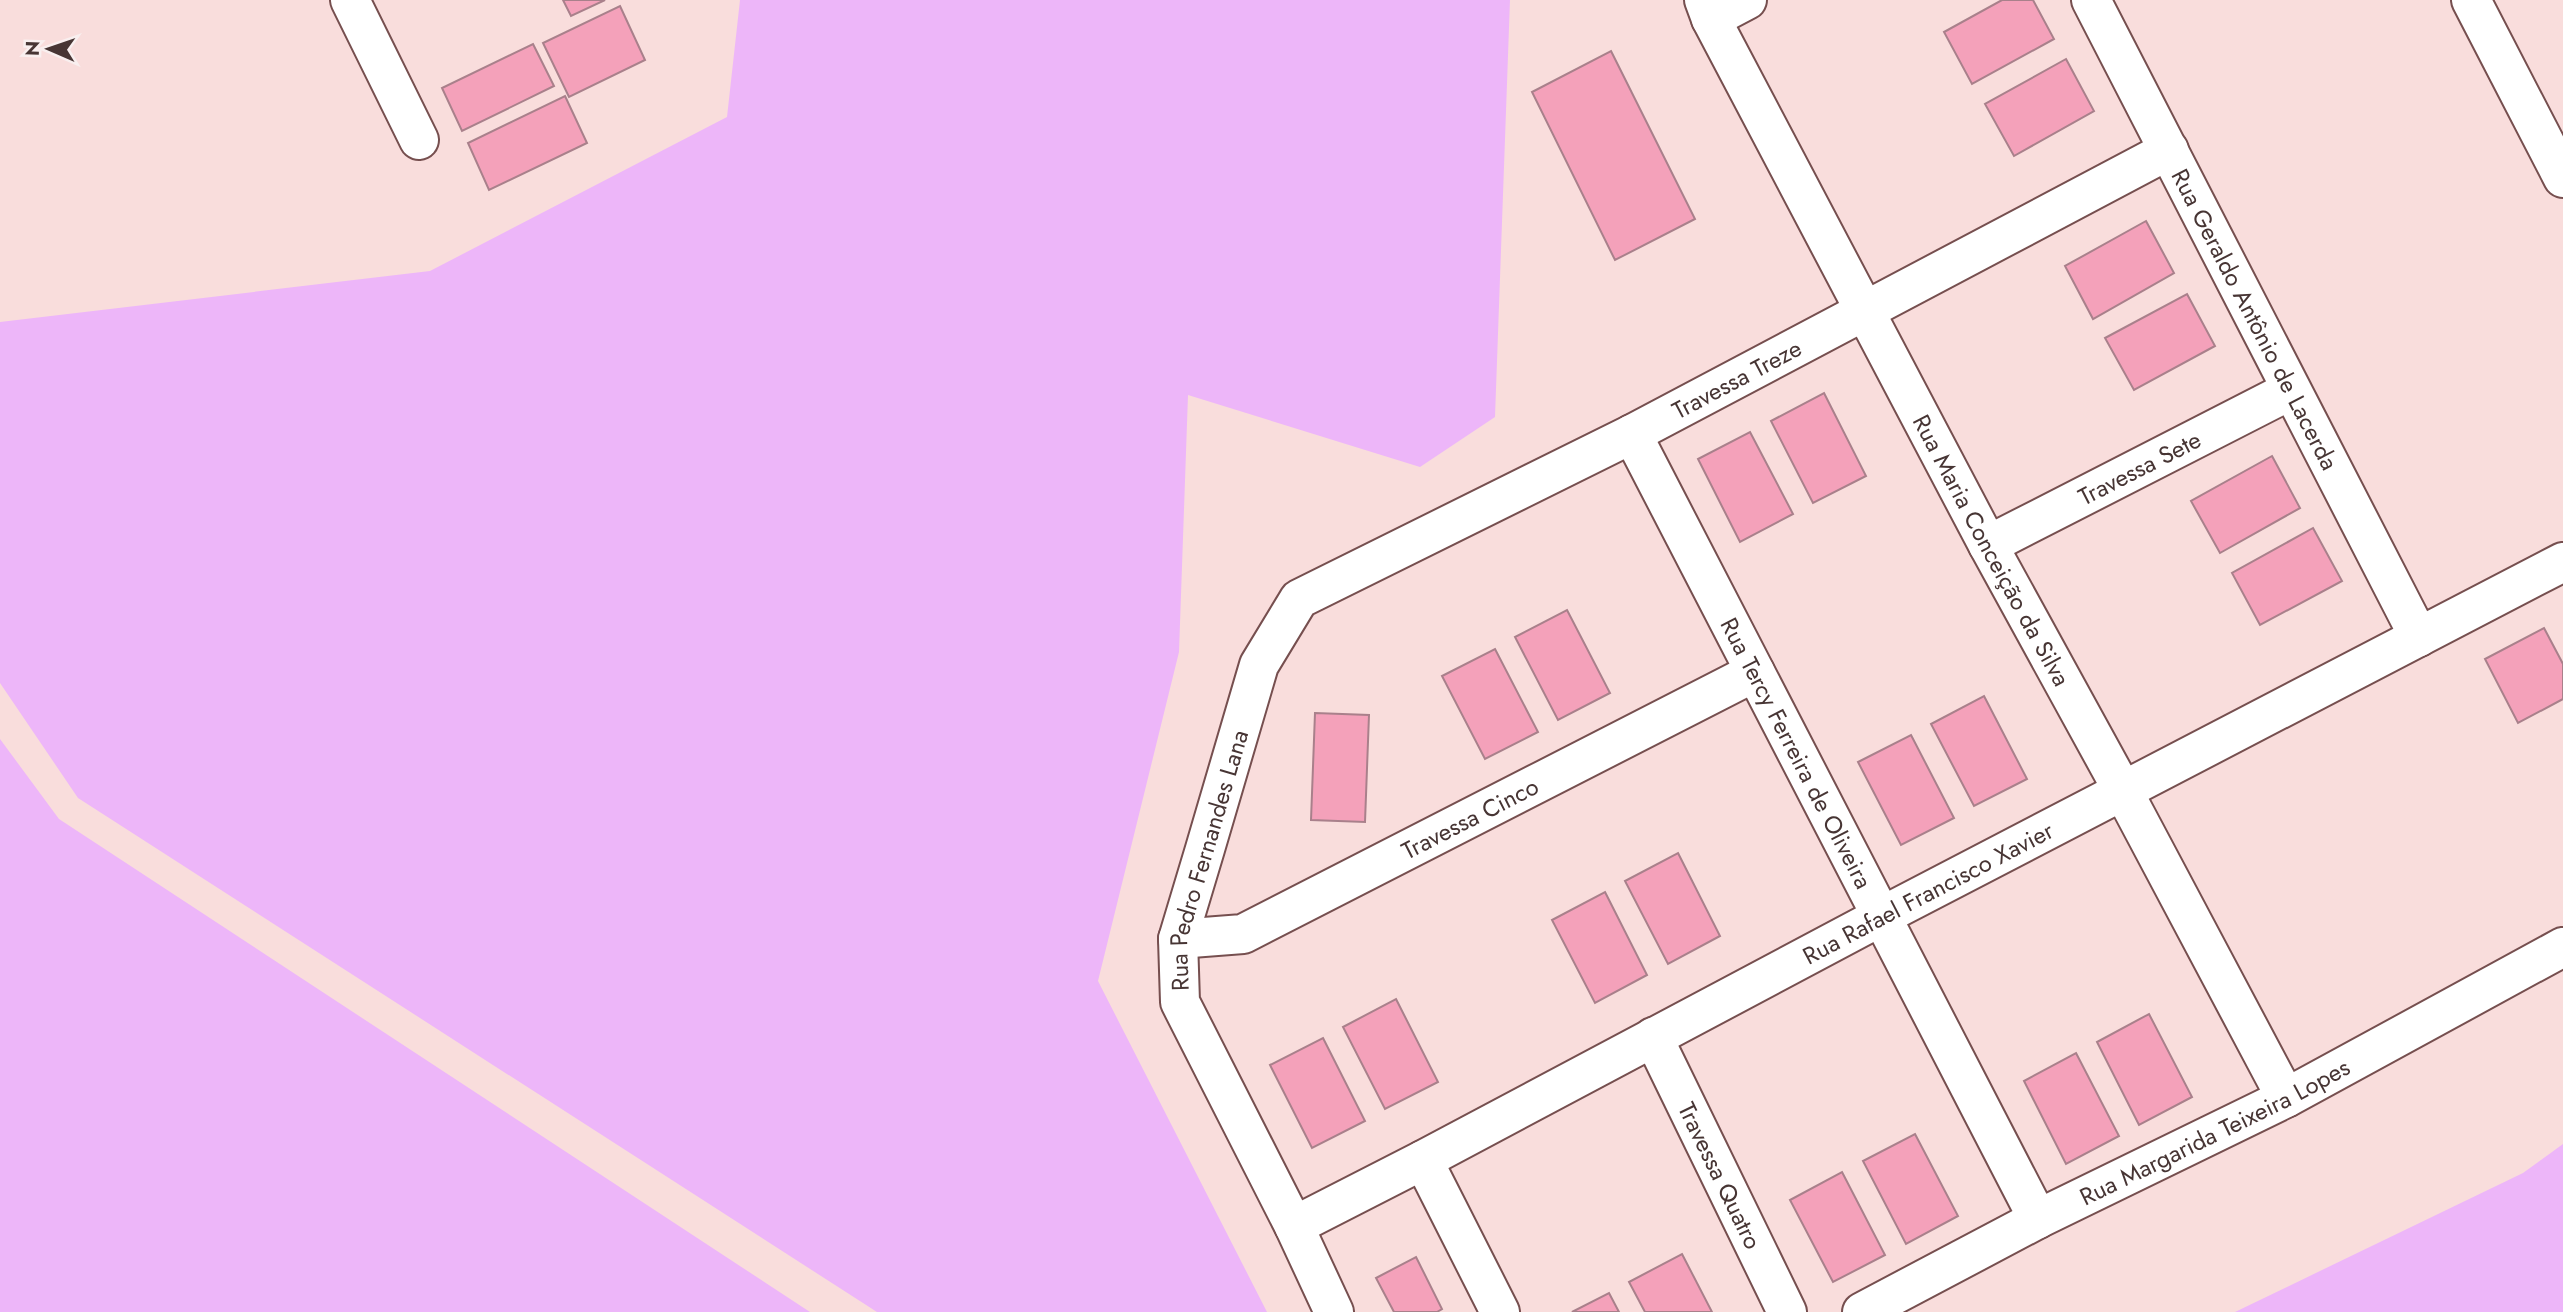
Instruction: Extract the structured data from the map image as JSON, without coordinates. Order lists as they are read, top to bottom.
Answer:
{
  "streets": {
    "street": [
      "Rua Geraldo Antônio de Lacerda",
      "Travessa Treze",
      "Travessa Sete",
      "Rua Maria Conceição da Silva",
      "Rua Tercy Ferreira de Oliveira",
      "Travessa Cinco",
      "Rua Pedro Fernandes Lana",
      "Rua Rafael Francisco Xavier",
      "Rua Margarida Teixeira Lopes",
      "Travessa Quatro"
    ]
  },
  "crossings": [
    ["Rua Geraldo Antônio de Lacerda", "Travessa Treze"],
    ["Rua Geraldo Antônio de Lacerda", "Travessa Sete"],
    ["Rua Geraldo Antônio de Lacerda", "Rua Rafael Francisco Xavier"],
    ["Travessa Treze", "Rua Maria Conceição da Silva"],
    ["Travessa Treze", "Rua Tercy Ferreira de Oliveira"],
    ["Travessa Treze", "Rua Pedro Fernandes Lana"],
    ["Travessa Sete", "Rua Maria Conceição da Silva"],
    ["Rua Maria Conceição da Silva", "Rua Rafael Francisco Xavier"],
    ["Rua Maria Conceição da Silva", "Rua Margarida Teixeira Lopes"],
    ["Rua Tercy Ferreira de Oliveira", "Travessa Cinco"],
    ["Rua Tercy Ferreira de Oliveira", "Rua Rafael Francisco Xavier"],
    ["Rua Tercy Ferreira de Oliveira", "Rua Margarida Teixeira Lopes"],
    ["Travessa Cinco", "Rua Pedro Fernandes Lana"],
    ["Rua Pedro Fernandes Lana", "Rua Rafael Francisco Xavier"],
    ["Rua Rafael Francisco Xavier", "Travessa Quatro"]
  ],
  "north": "left"
}
